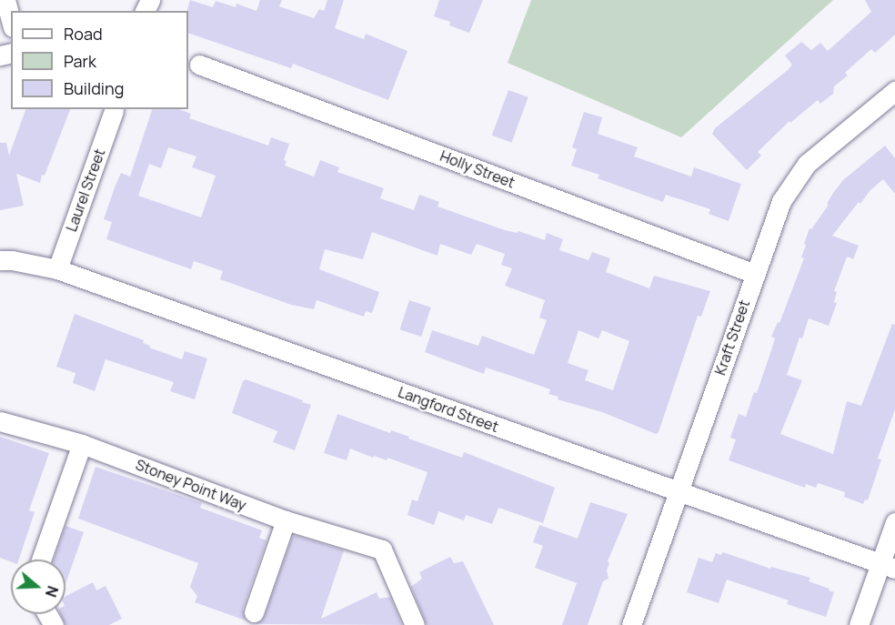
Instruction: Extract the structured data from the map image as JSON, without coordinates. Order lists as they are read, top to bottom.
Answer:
{
  "streets": {
    "street": [
      "Holly Street",
      "Laurel Street",
      "Kraft Street",
      "Langford Street",
      "Stoney Point Way"
    ]
  },
  "crossings": [
    ["Holly Street", "Kraft Street"],
    ["Laurel Street", "Langford Street"],
    ["Kraft Street", "Langford Street"]
  ],
  "legend": ["Road", "Park", "Building"],
  "north": "right"
}
